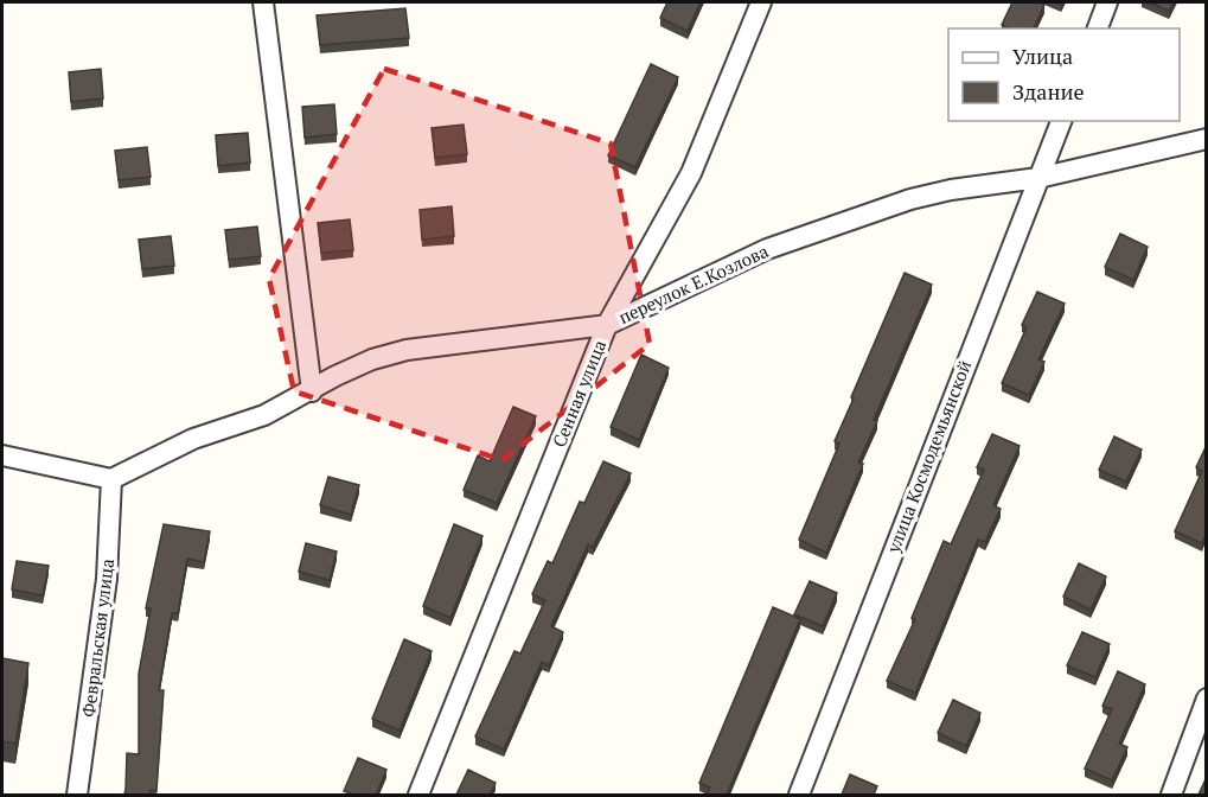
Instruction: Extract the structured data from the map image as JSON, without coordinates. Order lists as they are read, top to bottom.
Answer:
{
  "streets": {
    "street": [
      "переулок Е.Козлова",
      "Сенная улица",
      "улица Космодемьянской",
      "Февральская улица"
    ]
  },
  "crossings": [
    ["переулок Е.Козлова", "Сенная улица"],
    ["переулок Е.Козлова", "улица Космодемьянской"],
    ["переулок Е.Козлова", "Февральская улица"]
  ],
  "legend": ["Улица", "Здание"]
}
